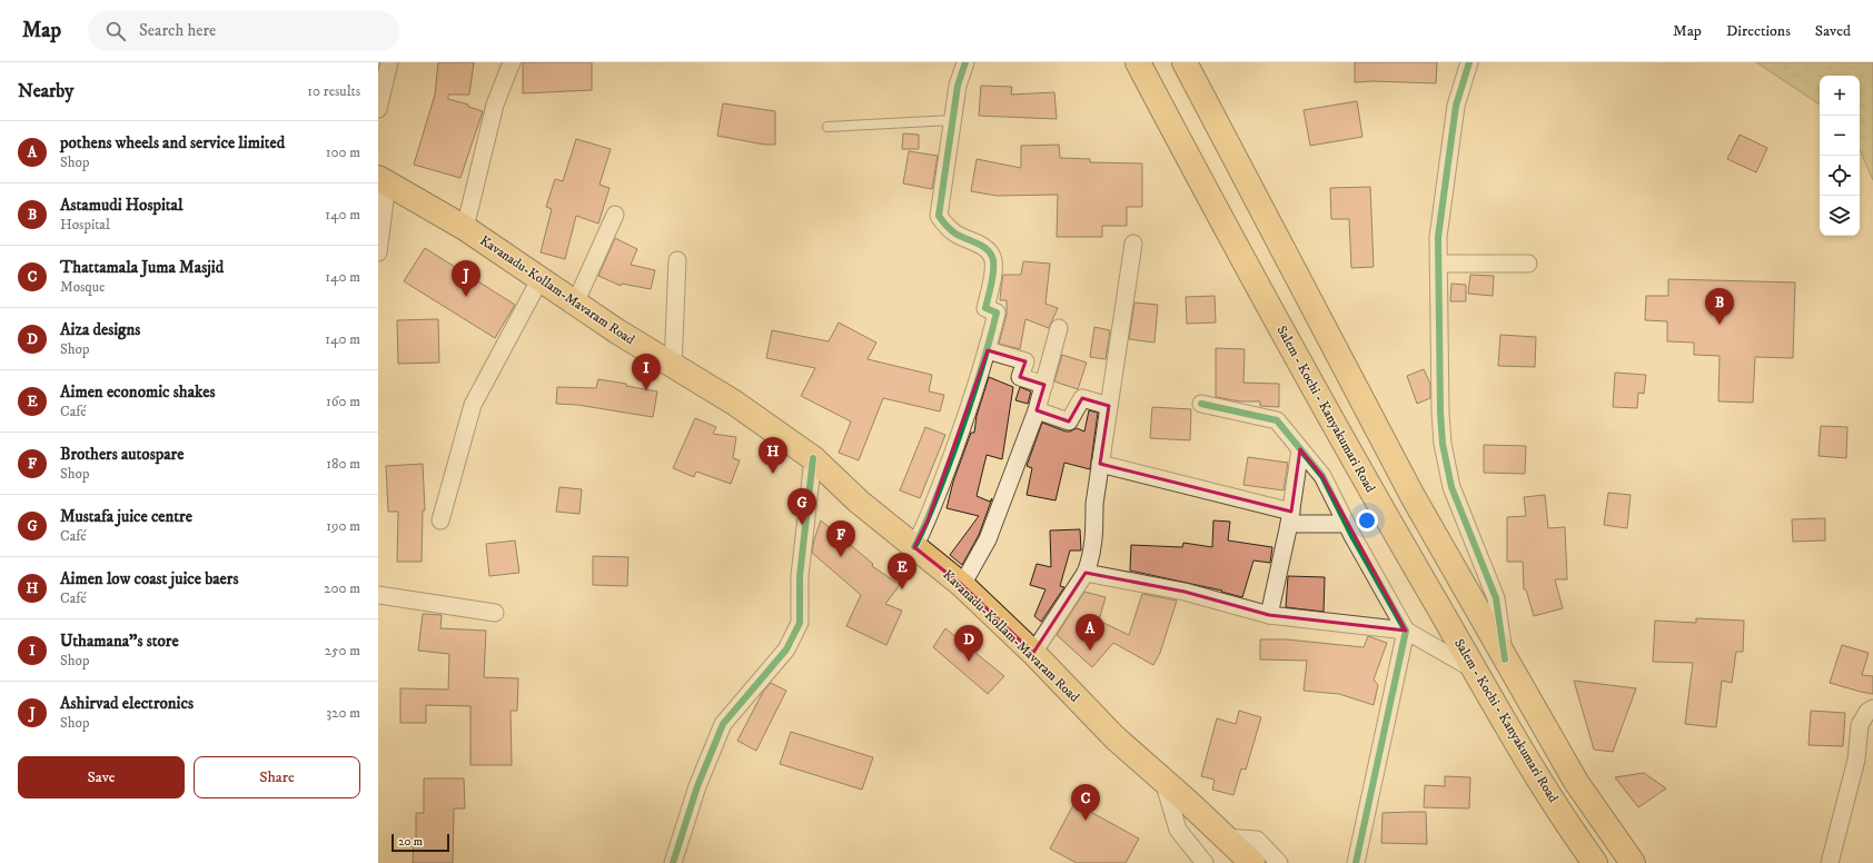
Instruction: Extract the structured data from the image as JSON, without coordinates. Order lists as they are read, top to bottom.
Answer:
{
  "streets": {
    "main road": ["Kavanadu-Kollam-Mavaram Road", "Salem - Kochi - Kanyakumari Road"]
  },
  "scale_bar": "20 m",
  "page": {
    "header": "Map",
    "search": "Search here",
    "nav": ["Map", "Directions", "Saved"],
    "heading": ["Nearby", "10 results"],
    "map_buttons": ["+", "−"],
    "list": [
      {
        "mark": "A",
        "name": "pothens wheels and service limited",
        "note": "Shop",
        "value": "100 m"
      },
      {
        "mark": "B",
        "name": "Astamudi Hospital",
        "note": "Hospital",
        "value": "140 m"
      },
      {
        "mark": "C",
        "name": "Thattamala Juma Masjid",
        "note": "Mosque",
        "value": "140 m"
      },
      {
        "mark": "D",
        "name": "Aiza designs",
        "note": "Shop",
        "value": "140 m"
      },
      {
        "mark": "E",
        "name": "Aimen economic shakes",
        "note": "Café",
        "value": "160 m"
      },
      {
        "mark": "F",
        "name": "Brothers autospare",
        "note": "Shop",
        "value": "180 m"
      },
      {
        "mark": "G",
        "name": "Mustafa juice centre",
        "note": "Café",
        "value": "190 m"
      },
      {
        "mark": "H",
        "name": "Aimen low coast juice baers",
        "note": "Café",
        "value": "200 m"
      },
      {
        "mark": "I",
        "name": "Uthamana\"s store",
        "note": "Shop",
        "value": "250 m"
      },
      {
        "mark": "J",
        "name": "Ashirvad electronics",
        "note": "Shop",
        "value": "320 m"
      }
    ],
    "pins": [
      "J",
      "B",
      "I",
      "H",
      "G",
      "F",
      "E",
      "A",
      "D",
      "C"
    ],
    "buttons": ["Save", "Share"],
    "scale": "20 m"
  }
}
